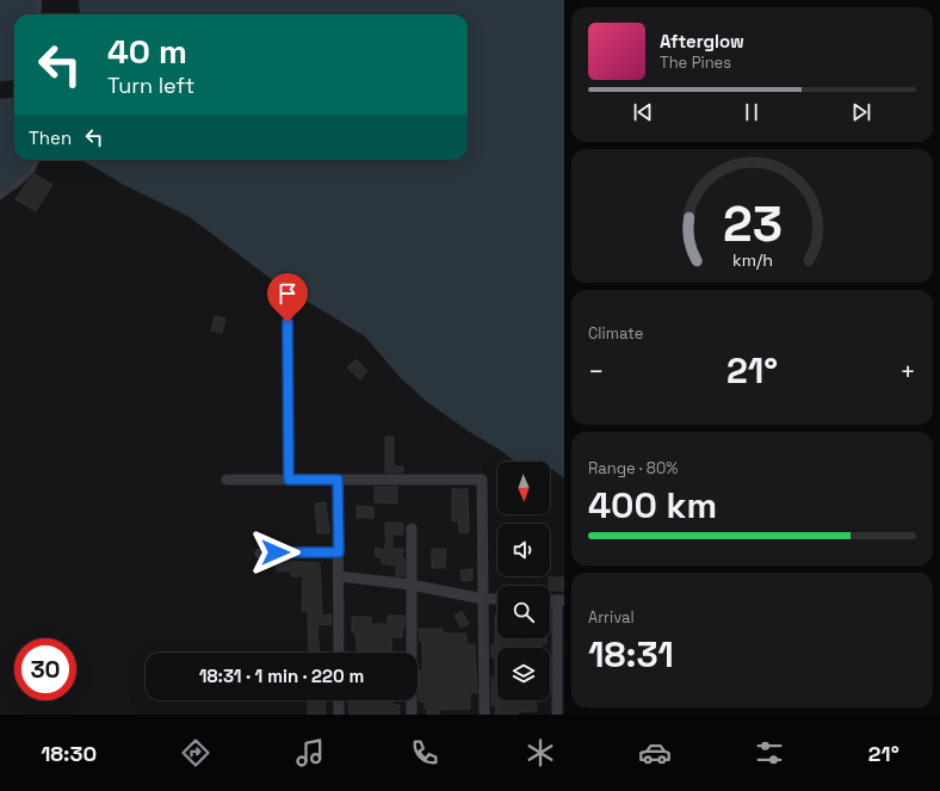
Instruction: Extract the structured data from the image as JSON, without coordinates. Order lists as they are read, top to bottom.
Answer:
{
  "north": "bottom",
  "page": {
    "turn": ["40 m", "Turn left"],
    "song": ["Afterglow", "The Pines"],
    "then": "Then",
    "tile": [
      "Climate",
      ["Range · 80%", "400 km"],
      ["Arrival", "18:31"]
    ],
    "heat": ["−", "21°", "+"],
    "limit": "30",
    "trip": "18:31 · 1 min · 220 m",
    "tabs": ["18:30", "21°"],
    "gauge": ["23", "km/h"]
  }
}
